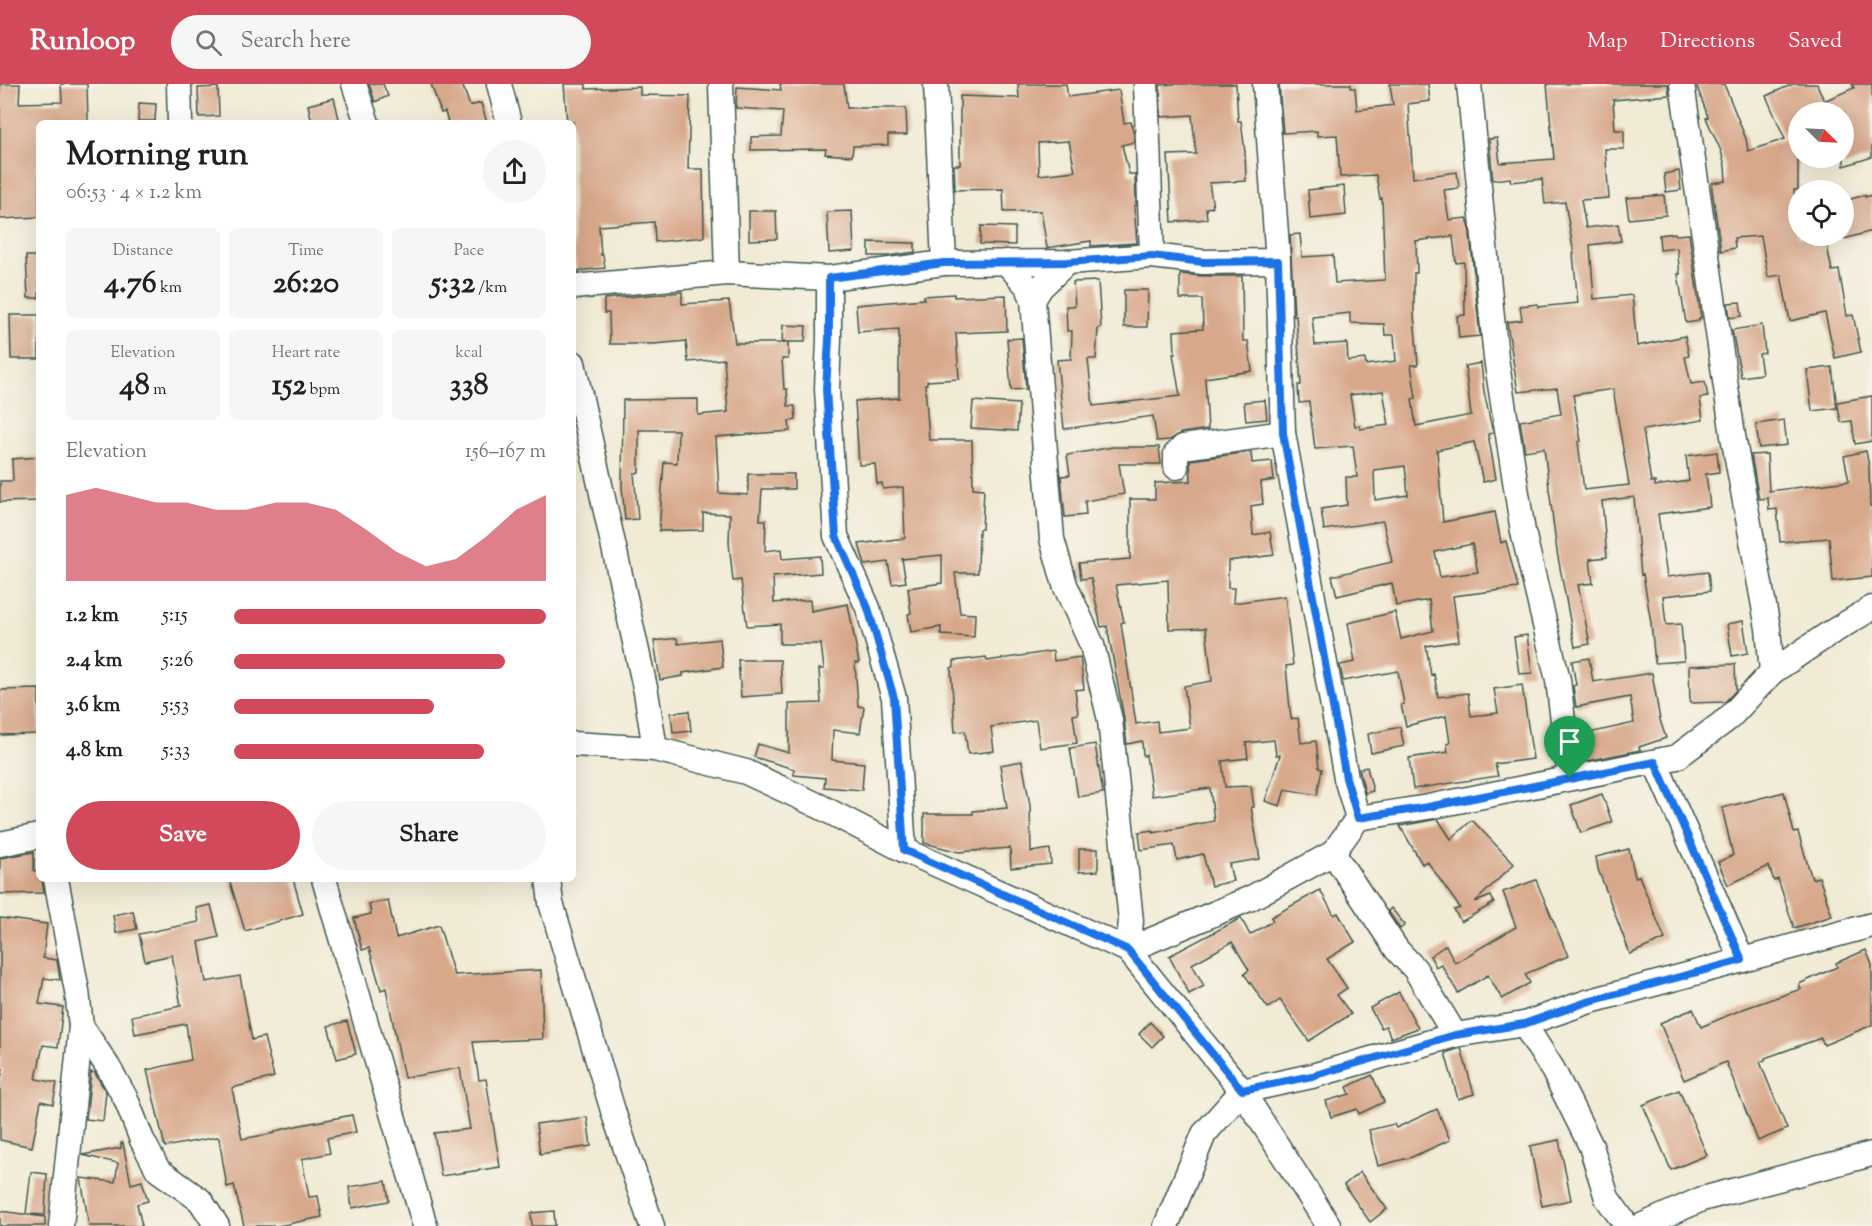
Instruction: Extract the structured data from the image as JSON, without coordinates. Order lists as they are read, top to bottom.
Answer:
{
  "north": "bottom right",
  "page": {
    "header": "Runloop",
    "search": "Search here",
    "nav": ["Map", "Directions", "Saved"],
    "heading": ["Morning run", "06:53 · 4 × 1.2 km"],
    "stats": [
      ["Distance", "4.76 km"],
      ["Time", "26:20"],
      ["Pace", "5:32 /km"],
      ["Elevation", "48 m"],
      ["Heart rate", "152 bpm"],
      ["kcal", "338"]
    ],
    "chart": ["Elevation", "156–167 m"],
    "list": [
      {
        "name": "1.2 km",
        "note": "5:15"
      },
      {
        "name": "2.4 km",
        "note": "5:26"
      },
      {
        "name": "3.6 km",
        "note": "5:53"
      },
      {
        "name": "4.8 km",
        "note": "5:33"
      }
    ],
    "buttons": ["Save", "Share"]
  }
}
